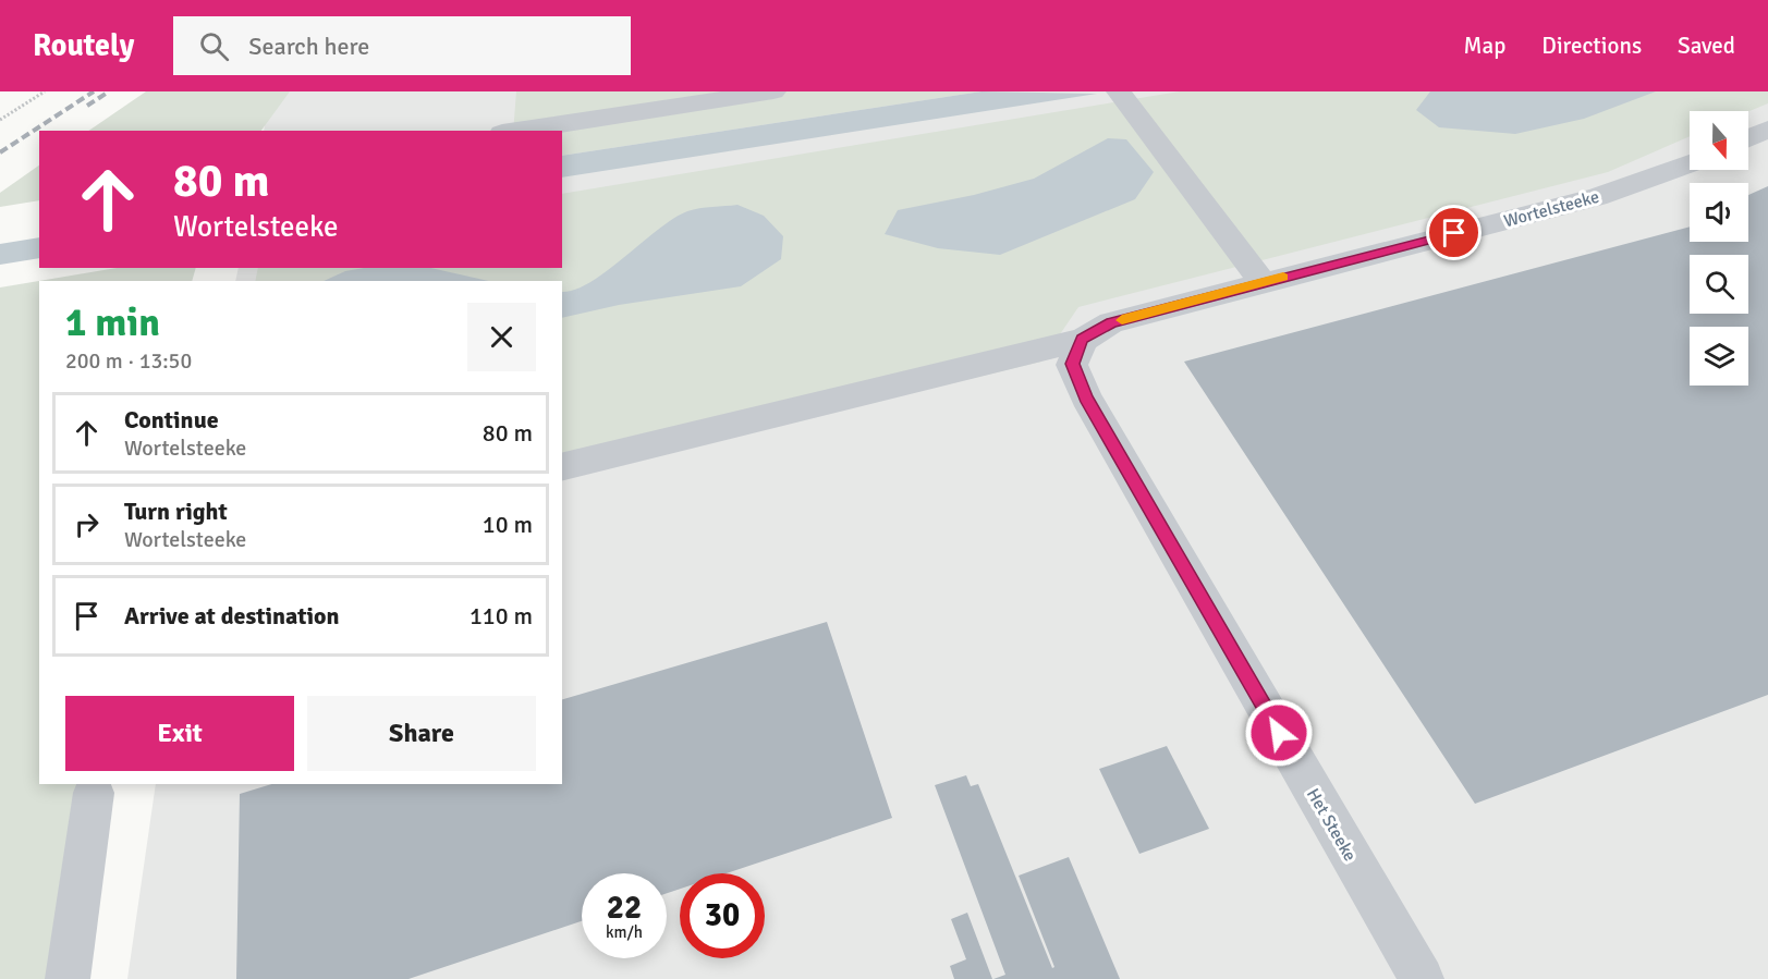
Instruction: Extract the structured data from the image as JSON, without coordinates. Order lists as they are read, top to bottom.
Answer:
{
  "streets": {
    "street": ["Wortelsteeke", "Het Steeke"]
  },
  "crossings": [
    ["Wortelsteeke", "Het Steeke"]
  ],
  "north": "bottom",
  "page": {
    "header": "Routely",
    "search": "Search here",
    "nav": ["Map", "Directions", "Saved"],
    "turn": ["80 m", "Wortelsteeke"],
    "heading": ["1 min", "200 m · 13:50"],
    "list": [
      {
        "name": "Continue",
        "note": "Wortelsteeke",
        "value": "80 m"
      },
      {
        "name": "Turn right",
        "note": "Wortelsteeke",
        "value": "10 m"
      },
      {
        "name": "Arrive at destination",
        "value": "110 m"
      }
    ],
    "buttons": ["Exit", "Share"],
    "speed": "22 km/h",
    "limit": "30"
  }
}
